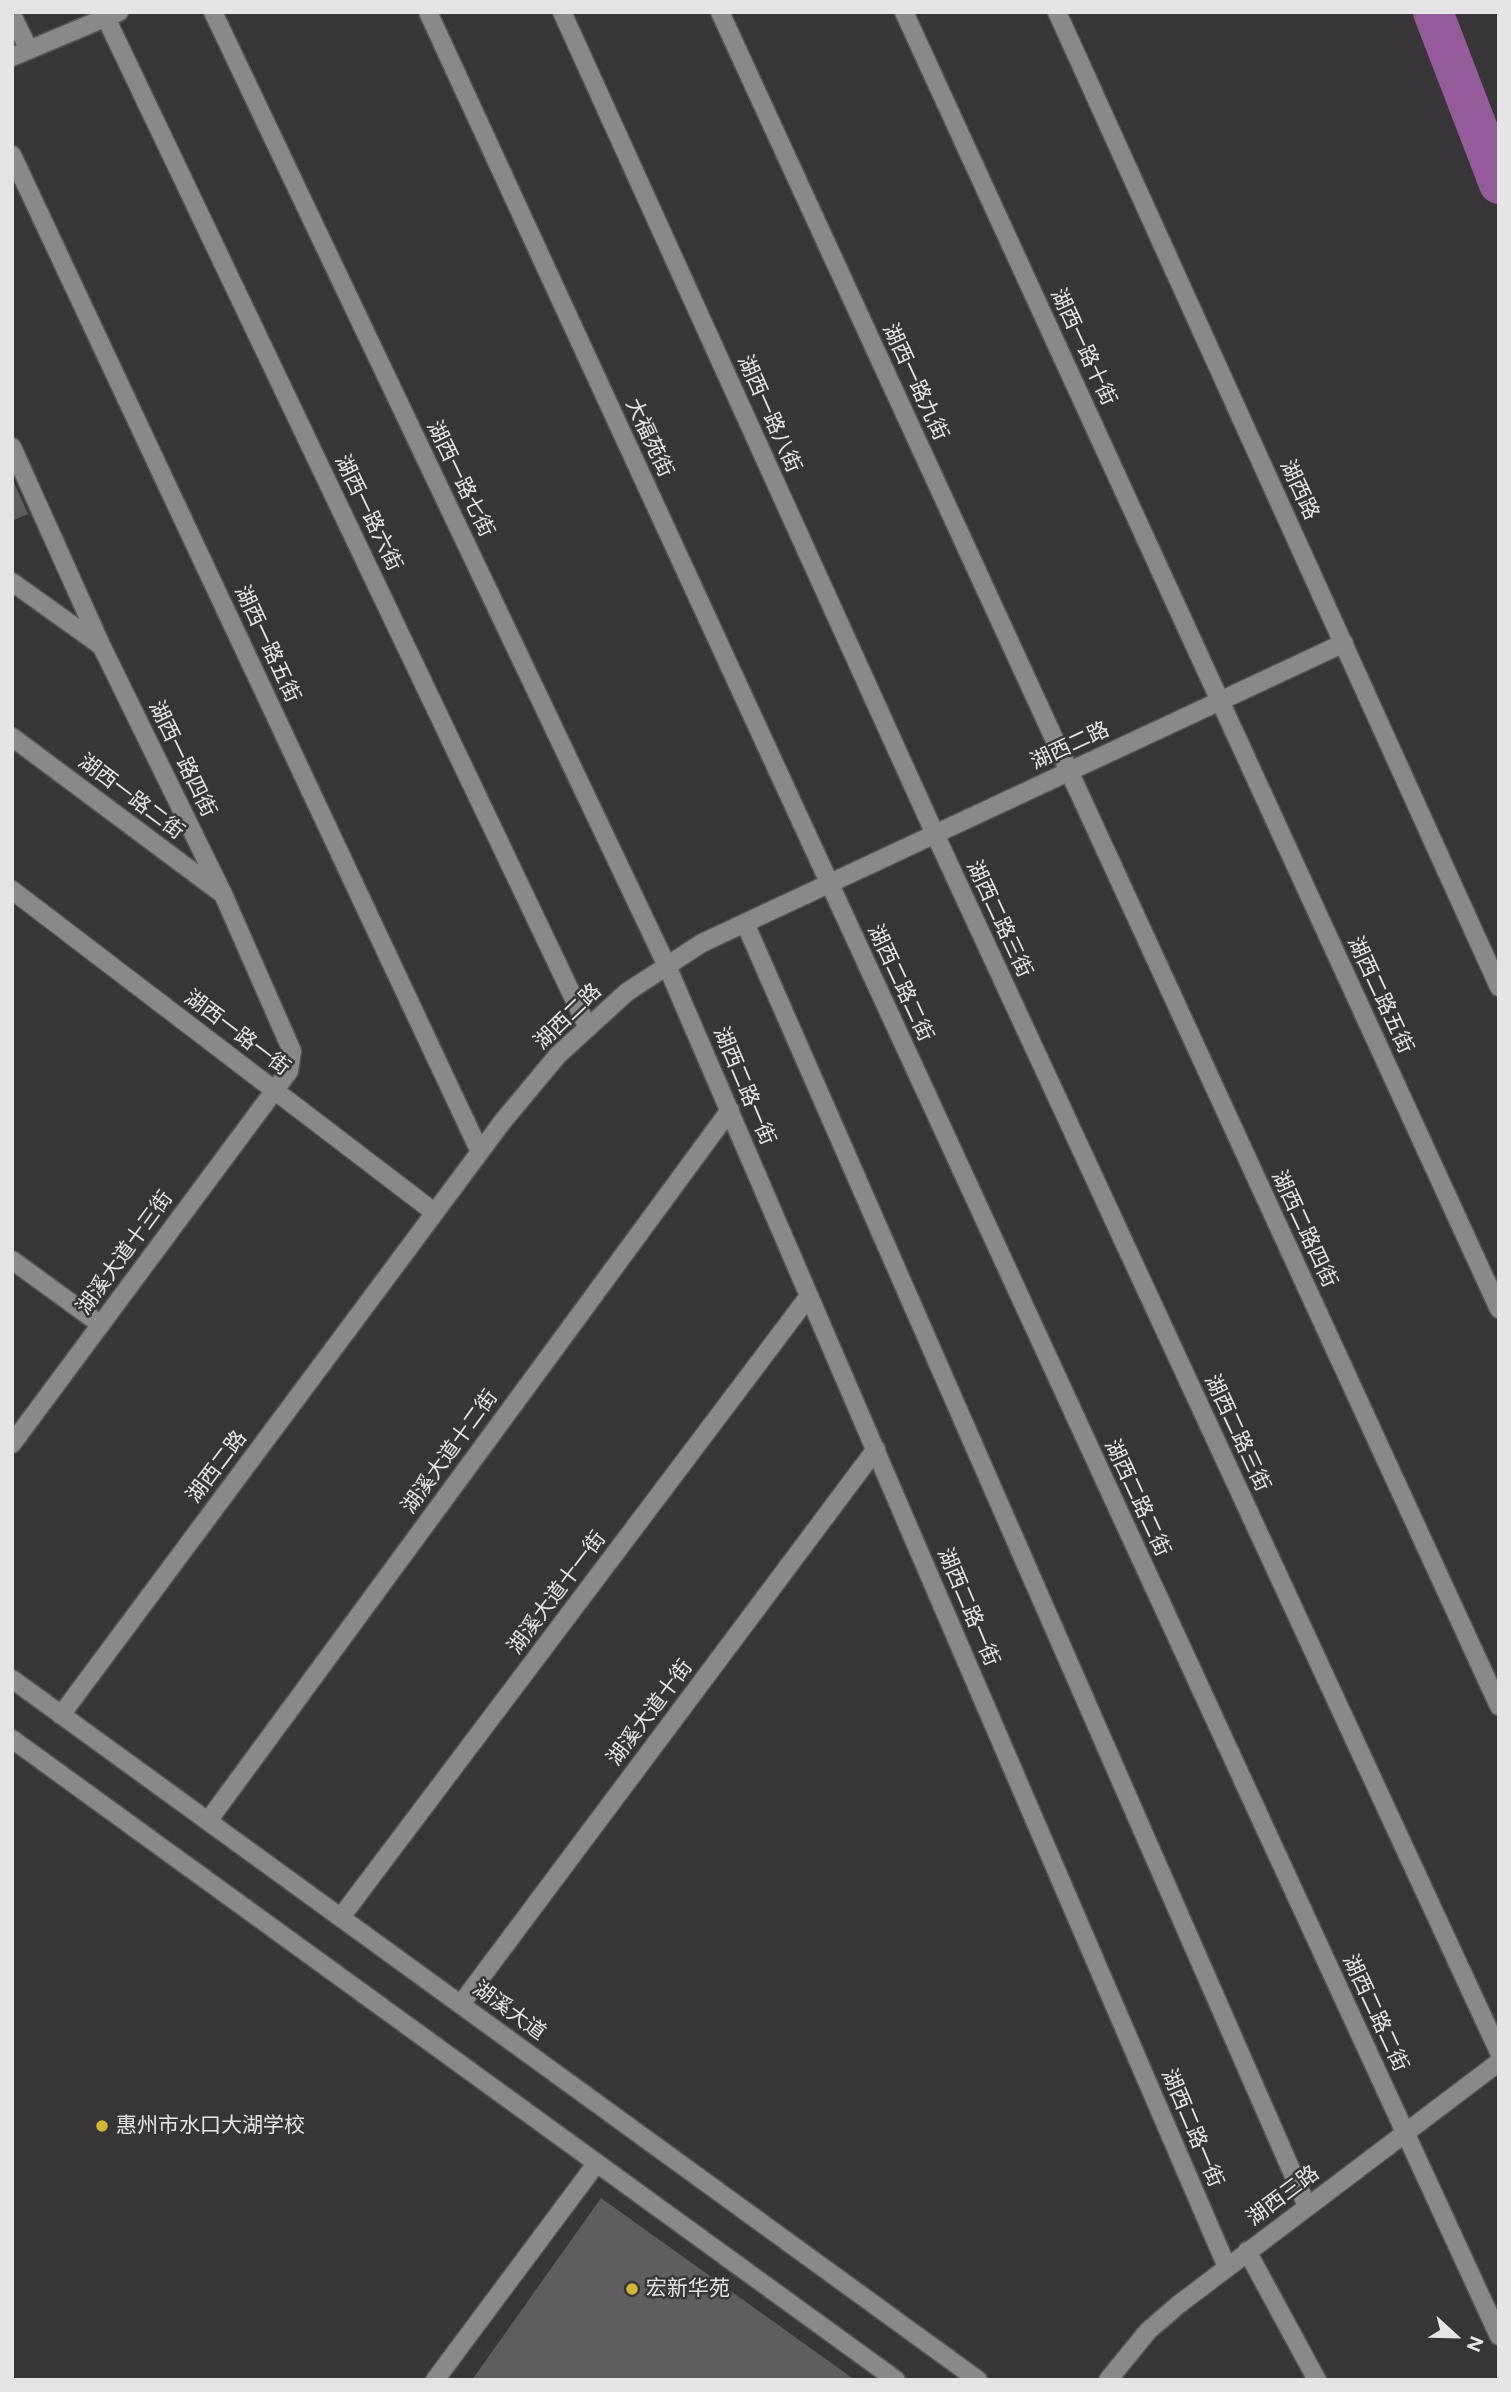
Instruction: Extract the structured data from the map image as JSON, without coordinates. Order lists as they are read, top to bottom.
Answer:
{
  "streets": {
    "street": [
      "湖西一路十街",
      "湖西一路九街",
      "湖西一路八街",
      "大福苑街",
      "湖西一路七街",
      "湖西路",
      "湖西一路六街",
      "湖西一路五街",
      "湖西二路",
      "湖西一路四街",
      "湖西一路二街",
      "湖西二路三街",
      "湖西二路二街",
      "湖西二路五街",
      "湖西一路一街",
      "湖西二路一街",
      "湖西二路四街",
      "湖溪大道十三街",
      "湖溪大道十二街",
      "湖溪大道十一街",
      "湖溪大道十街",
      "湖溪大道",
      "湖西三路"
    ]
  },
  "crossings": [
    ["湖西一路十街", "湖西二路"],
    ["湖西一路十街", "湖西二路五街"],
    ["湖西一路九街", "湖西二路"],
    ["湖西一路九街", "湖西二路四街"],
    ["湖西一路八街", "湖西二路"],
    ["湖西一路八街", "湖西二路三街"],
    ["大福苑街", "湖西二路"],
    ["大福苑街", "湖西二路二街"],
    ["湖西一路七街", "湖西二路"],
    ["湖西一路七街", "湖西二路一街"],
    ["湖西路", "湖西二路"],
    ["湖西一路六街", "湖西二路"],
    ["湖西一路五街", "湖西二路"],
    ["湖西二路", "湖西二路三街"],
    ["湖西二路", "湖西二路二街"],
    ["湖西二路", "湖西二路五街"],
    ["湖西二路", "湖西一路一街"],
    ["湖西二路", "湖西二路一街"],
    ["湖西二路", "湖西二路四街"],
    ["湖西二路", "湖溪大道"],
    ["湖西一路四街", "湖西一路二街"],
    ["湖西一路四街", "湖西一路一街"],
    ["湖西一路四街", "湖溪大道十三街"],
    ["湖西二路二街", "湖西三路"],
    ["湖西一路一街", "湖溪大道十三街"],
    ["湖西二路一街", "湖溪大道十二街"],
    ["湖西二路一街", "湖溪大道十一街"],
    ["湖西二路一街", "湖溪大道十街"],
    ["湖西二路一街", "湖西三路"],
    ["湖溪大道十二街", "湖溪大道"],
    ["湖溪大道十一街", "湖溪大道"],
    ["湖溪大道十街", "湖溪大道"]
  ],
  "places": ["惠州市水口大湖学校", "宏新华苑"],
  "north": "right"
}
